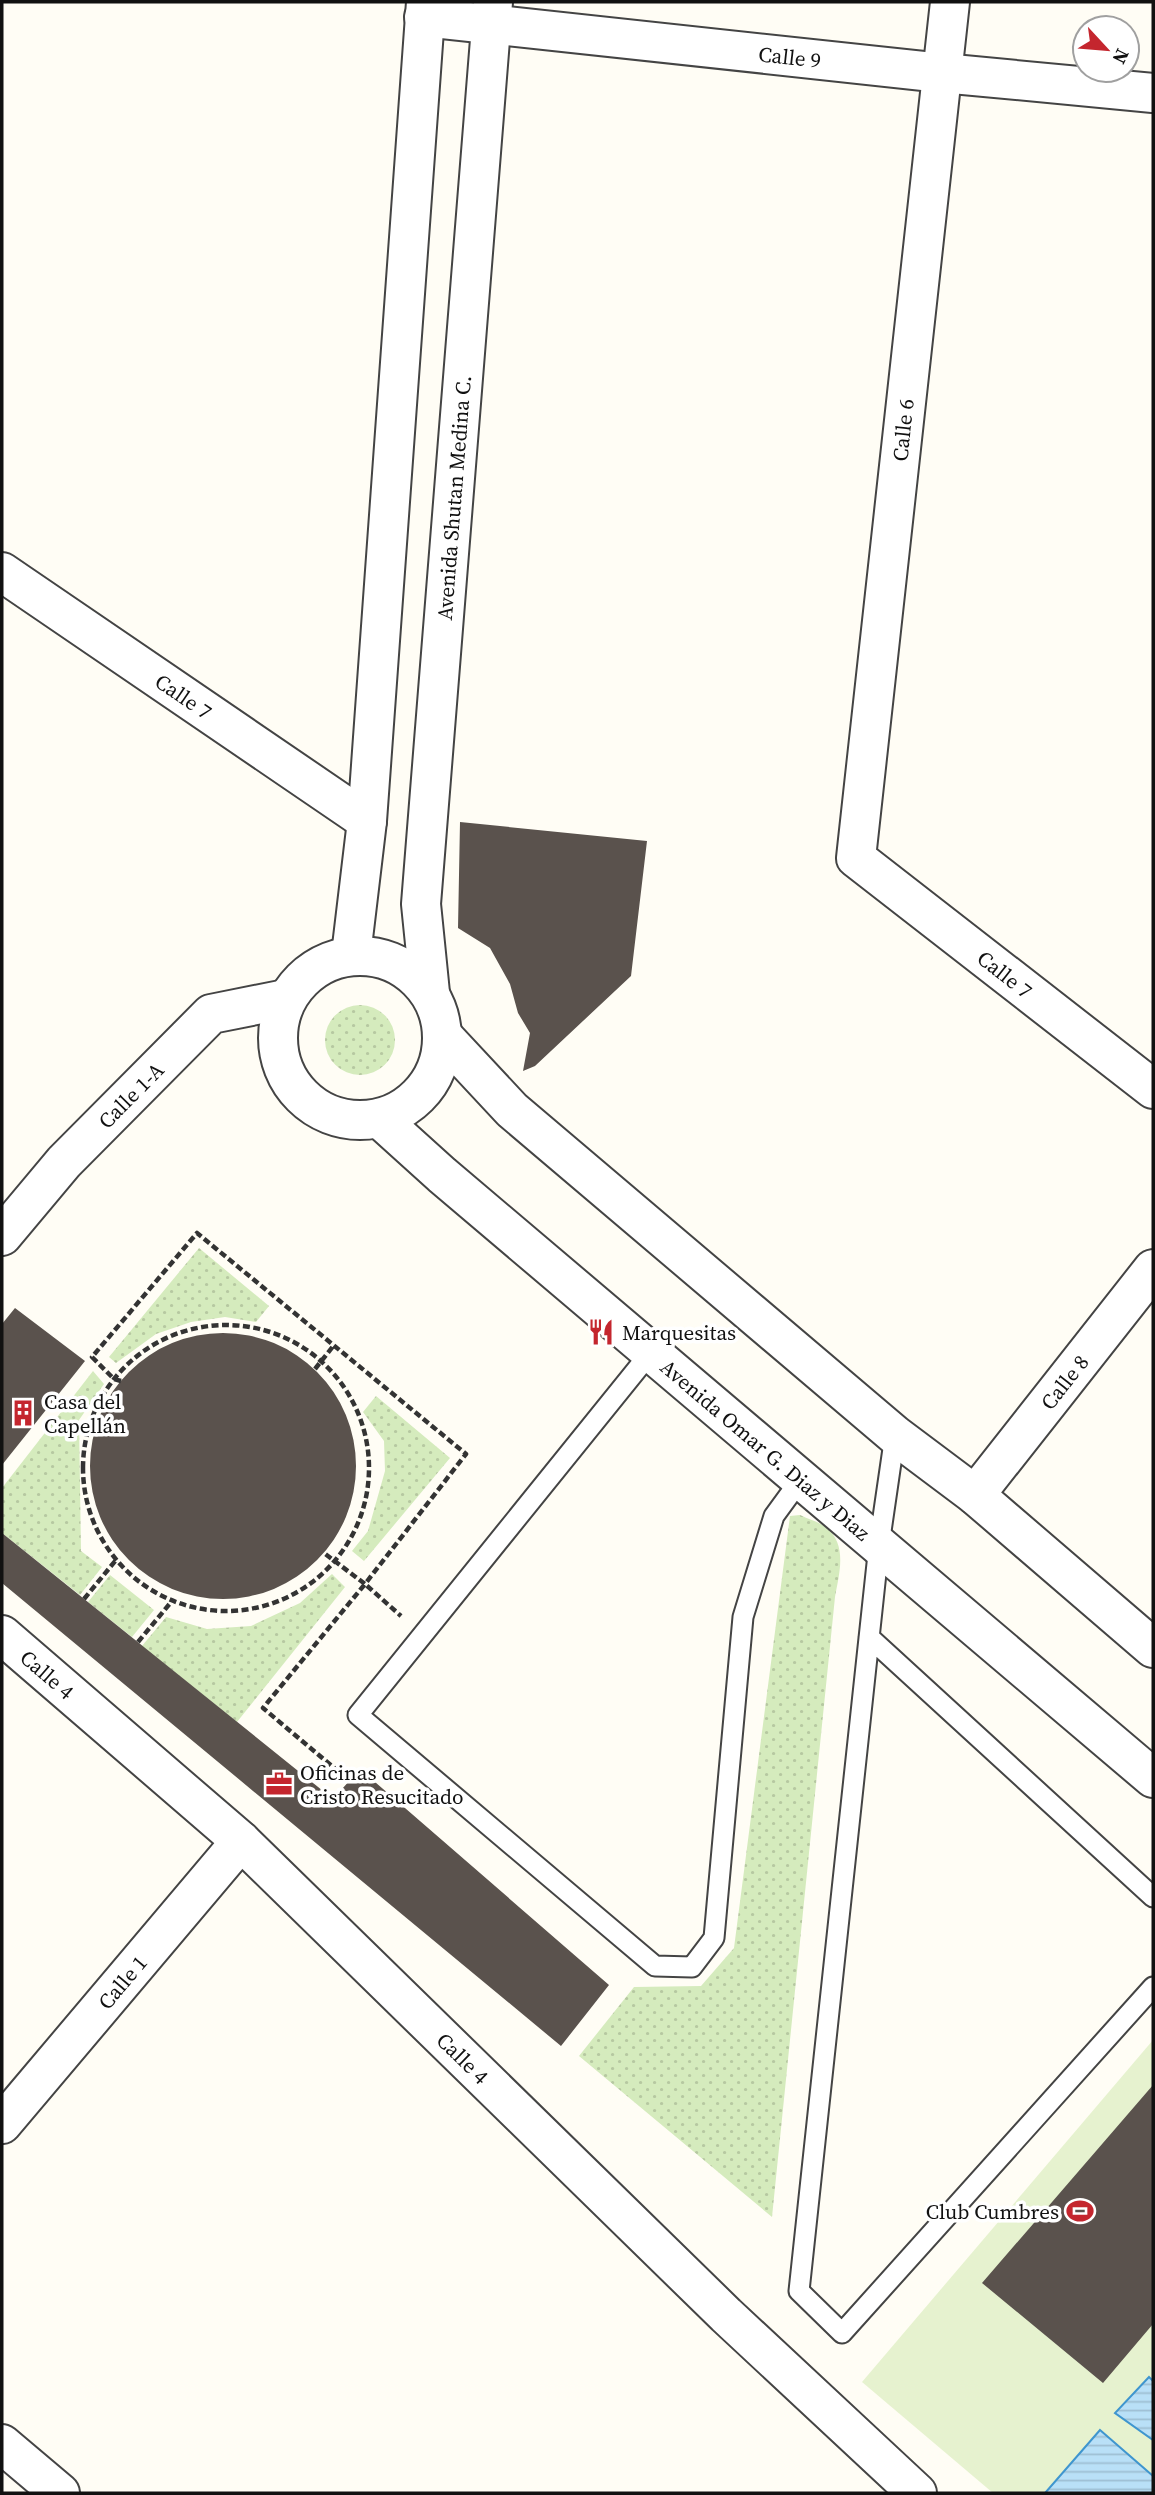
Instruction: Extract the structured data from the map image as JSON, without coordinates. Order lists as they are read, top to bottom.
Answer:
{
  "streets": {
    "street": [
      "Calle 9",
      "Calle 6",
      "Avenida Shutan Medina C.",
      "Calle 7",
      "Calle 1-A",
      "Calle 8",
      "Avenida Omar G. Diaz y Diaz",
      "Calle 4",
      "Calle 1"
    ]
  },
  "crossings": [
    ["Calle 9", "Calle 6"],
    ["Calle 9", "Avenida Shutan Medina C."],
    ["Calle 6", "Calle 7"],
    ["Avenida Shutan Medina C.", "Calle 1-A"],
    ["Avenida Shutan Medina C.", "Avenida Omar G. Diaz y Diaz"],
    ["Calle 1-A", "Avenida Omar G. Diaz y Diaz"],
    ["Calle 4", "Calle 1"]
  ],
  "places": {
    "restaurant": ["Marquesitas"],
    "building": ["Casa del Capellán"],
    "office": ["Oficinas de Cristo Resucitado"],
    "sports": ["Club Cumbres"]
  },
  "north": "bottom right"
}
